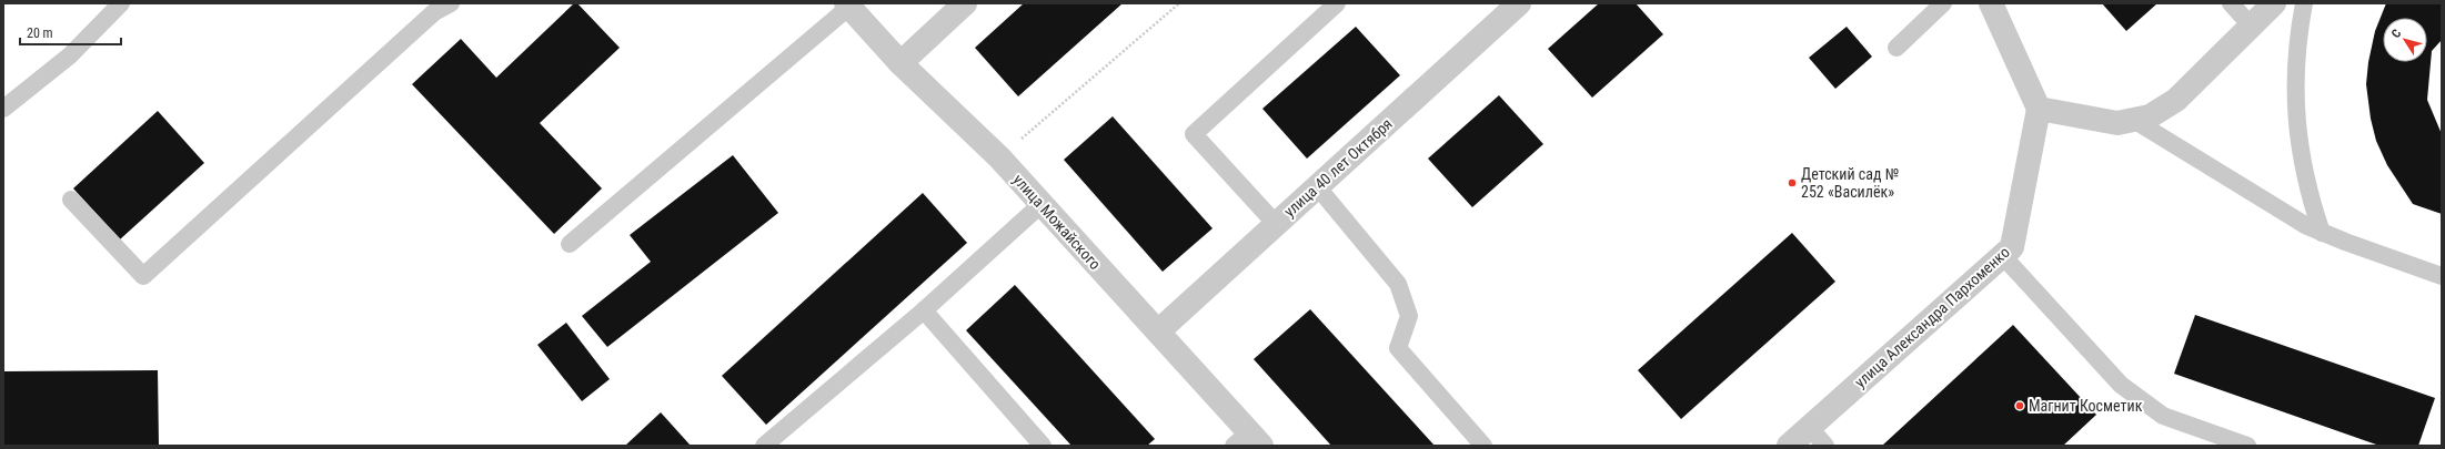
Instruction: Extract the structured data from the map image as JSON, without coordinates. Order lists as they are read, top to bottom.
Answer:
{
  "streets": {
    "street": ["улица 40 лет Октября", "улица Можайского", "улица Александра Пархоменко"]
  },
  "crossings": [
    ["улица 40 лет Октября", "улица Можайского"]
  ],
  "places": ["Детский сад № 252 «Василёк»", "Магнит Косметик"],
  "scale_bar": "20 m",
  "north": "top left"
}
